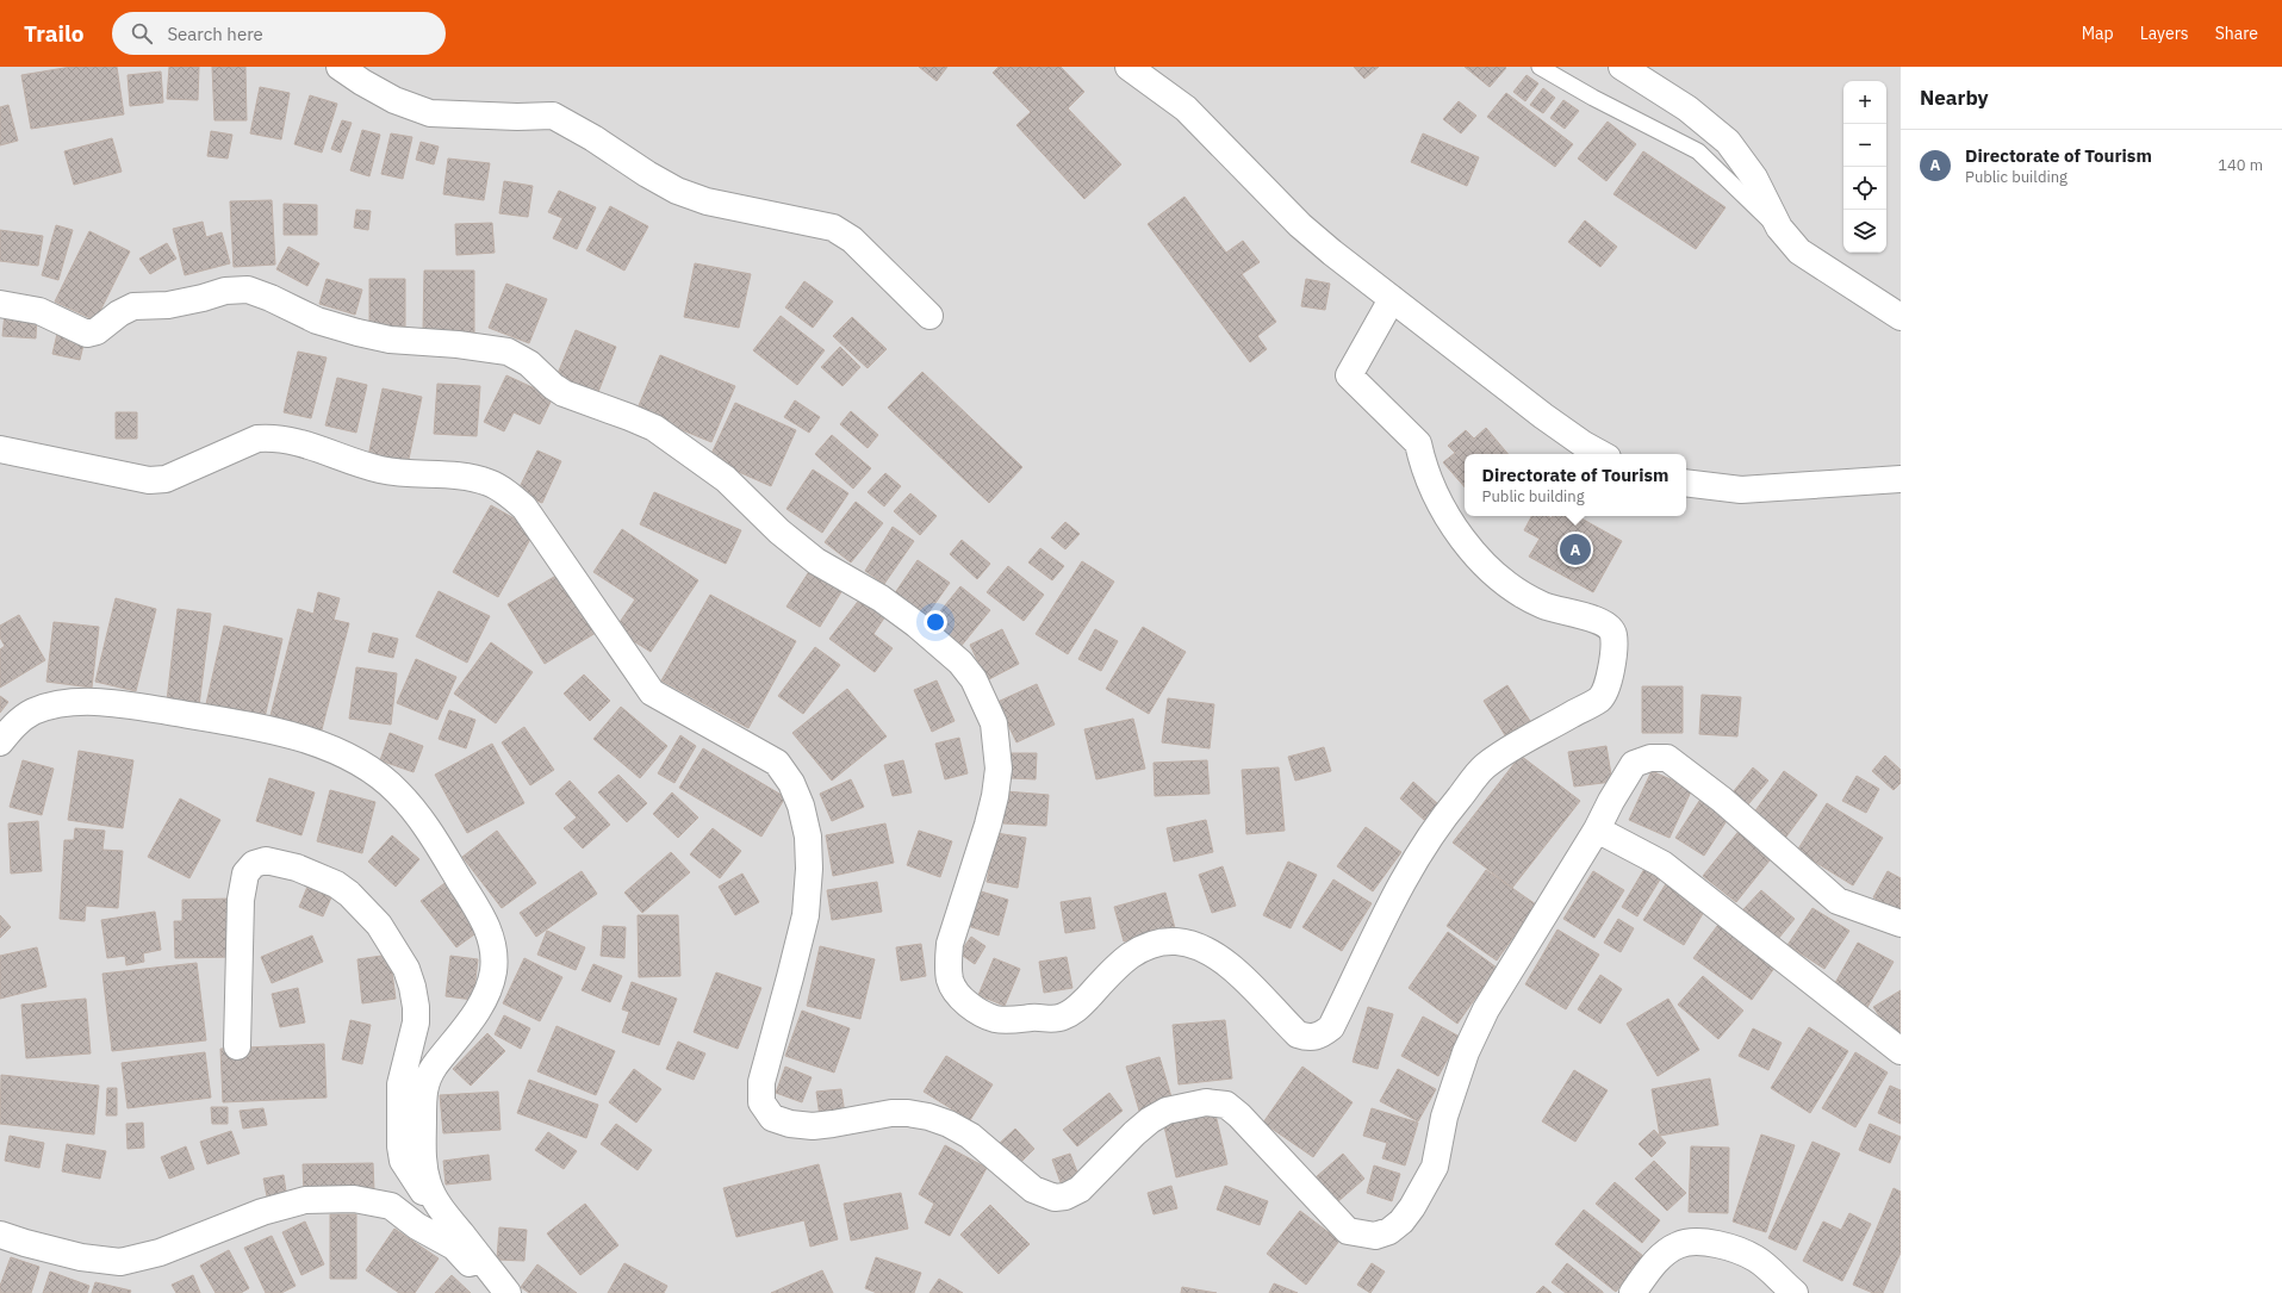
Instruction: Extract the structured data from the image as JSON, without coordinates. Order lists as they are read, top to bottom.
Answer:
{
  "page": {
    "header": "Trailo",
    "search": "Search here",
    "nav": ["Map", "Layers", "Share"],
    "heading": "Nearby",
    "map_buttons": ["+", "−"],
    "list": [
      {
        "mark": "A",
        "name": "Directorate of Tourism",
        "note": "Public building",
        "value": "140 m"
      }
    ],
    "popup": ["Directorate of Tourism", "Public building"],
    "pins": "A"
  }
}
